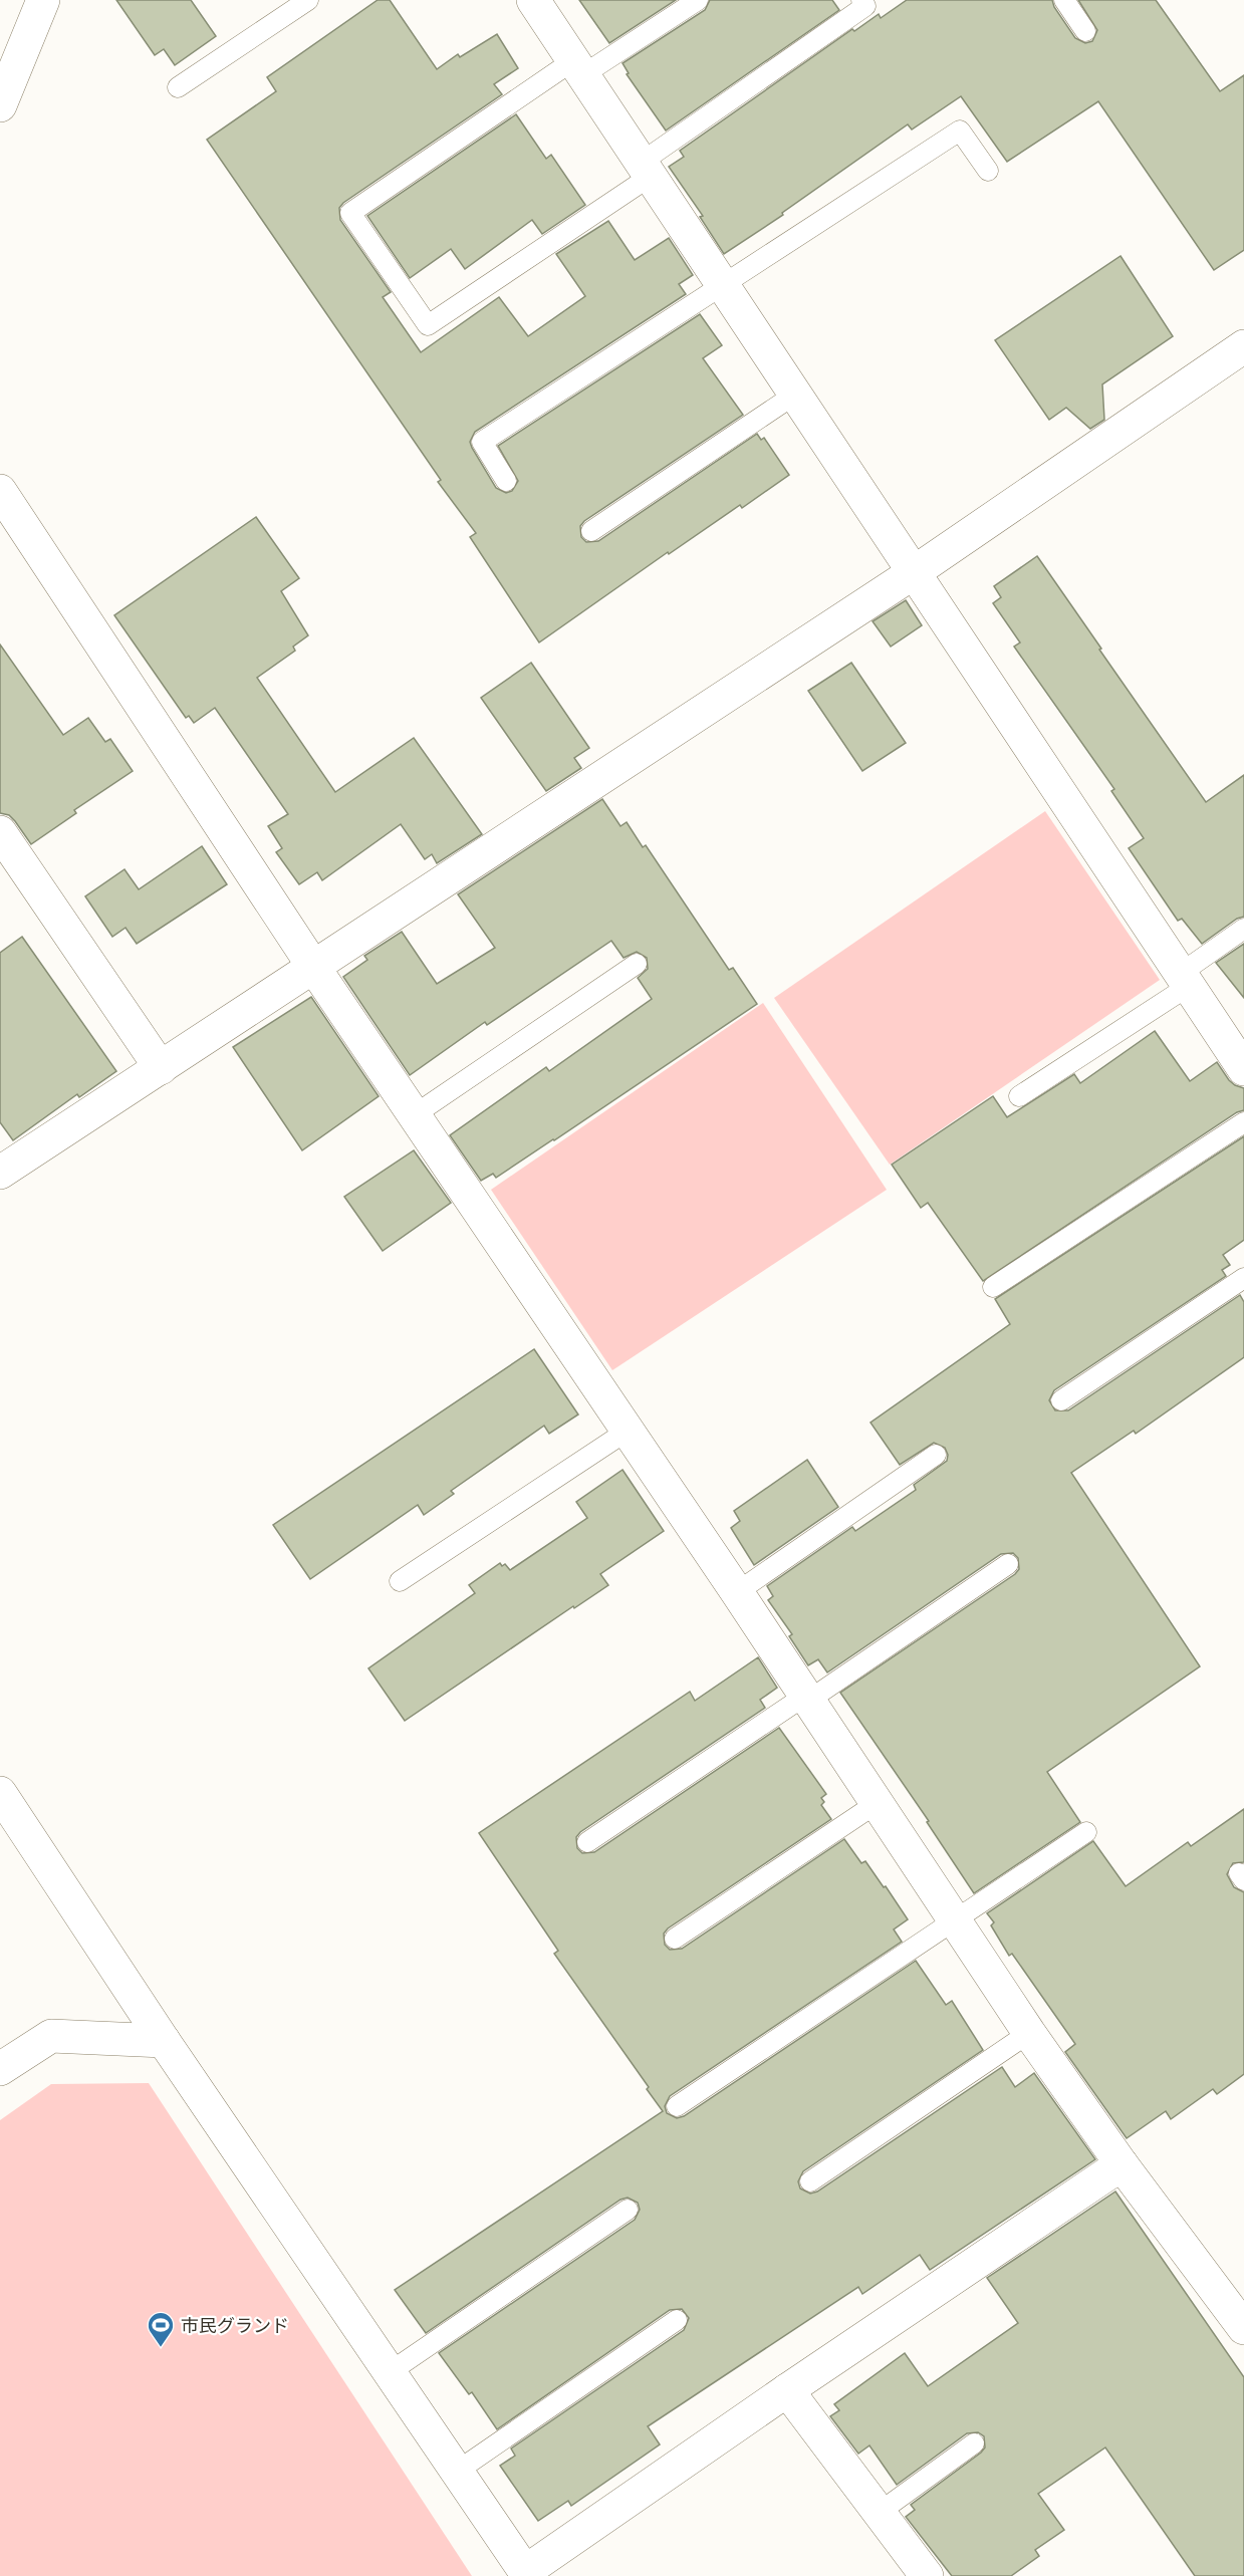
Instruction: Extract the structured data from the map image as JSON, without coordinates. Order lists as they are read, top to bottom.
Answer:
{
  "places": {
    "sports": ["市民グランド"]
  }
}
